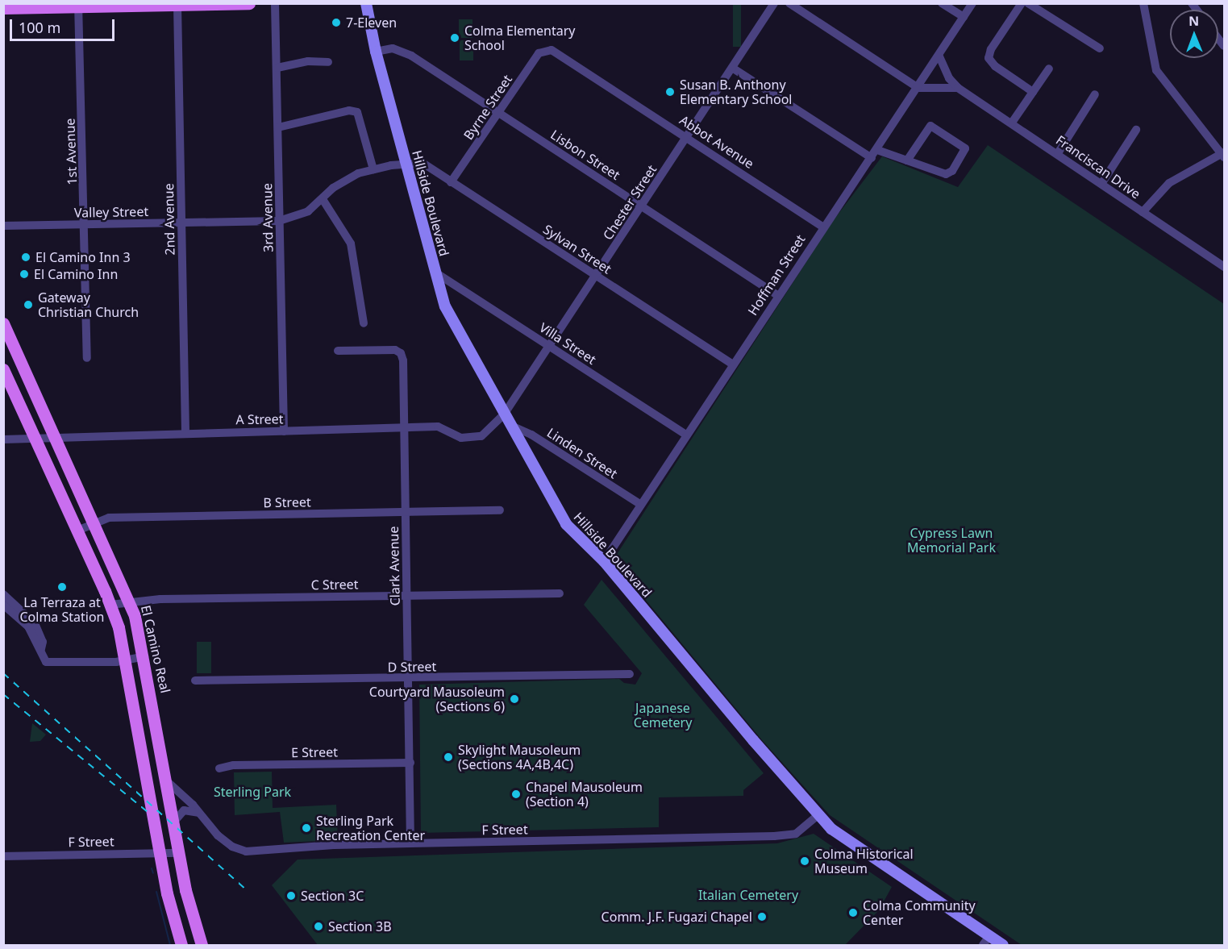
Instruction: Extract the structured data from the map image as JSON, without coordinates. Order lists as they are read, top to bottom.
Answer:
{
  "streets": {
    "main road": ["Hillside Boulevard", "El Camino Real"],
    "street": [
      "Byrne Street",
      "Abbot Avenue",
      "1st Avenue",
      "Lisbon Street",
      "Franciscan Drive",
      "Chester Street",
      "Valley Street",
      "3rd Avenue",
      "2nd Avenue",
      "Sylvan Street",
      "Hoffman Street",
      "Villa Street",
      "A Street",
      "Linden Street",
      "B Street",
      "Clark Avenue",
      "C Street",
      "D Street",
      "E Street",
      "F Street"
    ]
  },
  "crossings": [
    ["Byrne Street", "Abbot Avenue"],
    ["Byrne Street", "Lisbon Street"],
    ["Byrne Street", "Sylvan Street"],
    ["Abbot Avenue", "Chester Street"],
    ["Abbot Avenue", "Hoffman Street"],
    ["1st Avenue", "Valley Street"],
    ["Lisbon Street", "Chester Street"],
    ["Lisbon Street", "Hillside Boulevard"],
    ["Lisbon Street", "Hoffman Street"],
    ["Franciscan Drive", "Hoffman Street"],
    ["Chester Street", "Hillside Boulevard"],
    ["Chester Street", "Sylvan Street"],
    ["Chester Street", "Villa Street"],
    ["Chester Street", "A Street"],
    ["Hillside Boulevard", "Valley Street"],
    ["Hillside Boulevard", "Sylvan Street"],
    ["Hillside Boulevard", "Hoffman Street"],
    ["Hillside Boulevard", "Villa Street"],
    ["Hillside Boulevard", "A Street"],
    ["Hillside Boulevard", "Linden Street"],
    ["Hillside Boulevard", "F Street"],
    ["Valley Street", "3rd Avenue"],
    ["Valley Street", "2nd Avenue"],
    ["Valley Street", "Sylvan Street"],
    ["3rd Avenue", "A Street"],
    ["2nd Avenue", "A Street"],
    ["Sylvan Street", "Hoffman Street"],
    ["Hoffman Street", "Villa Street"],
    ["Hoffman Street", "Linden Street"],
    ["A Street", "Clark Avenue"],
    ["A Street", "El Camino Real"],
    ["B Street", "Clark Avenue"],
    ["B Street", "El Camino Real"],
    ["Clark Avenue", "C Street"],
    ["Clark Avenue", "D Street"],
    ["Clark Avenue", "E Street"],
    ["Clark Avenue", "F Street"],
    ["C Street", "El Camino Real"],
    ["El Camino Real", "F Street"]
  ],
  "parks": [
    "Cypress Lawn Memorial Park",
    "Japanese Cemetery",
    "Sterling Park",
    "Italian Cemetery"
  ],
  "places": [
    "7-Eleven",
    "Colma Elementary School",
    "Susan B. Anthony Elementary School",
    "El Camino Inn 3",
    "El Camino Inn",
    "Gateway Christian Church",
    "La Terraza at Colma Station",
    "Courtyard Mausoleum (Sections 6)",
    "Skylight Mausoleum (Sections 4A,4B,4C)",
    "Chapel Mausoleum (Section 4)",
    "Sterling Park Recreation Center",
    "Colma Historical Museum",
    "Section 3C",
    "Colma Community Center",
    "Comm. J.F. Fugazi Chapel",
    "Section 3B"
  ],
  "scale_bar": "100 m",
  "north": "top"
}
